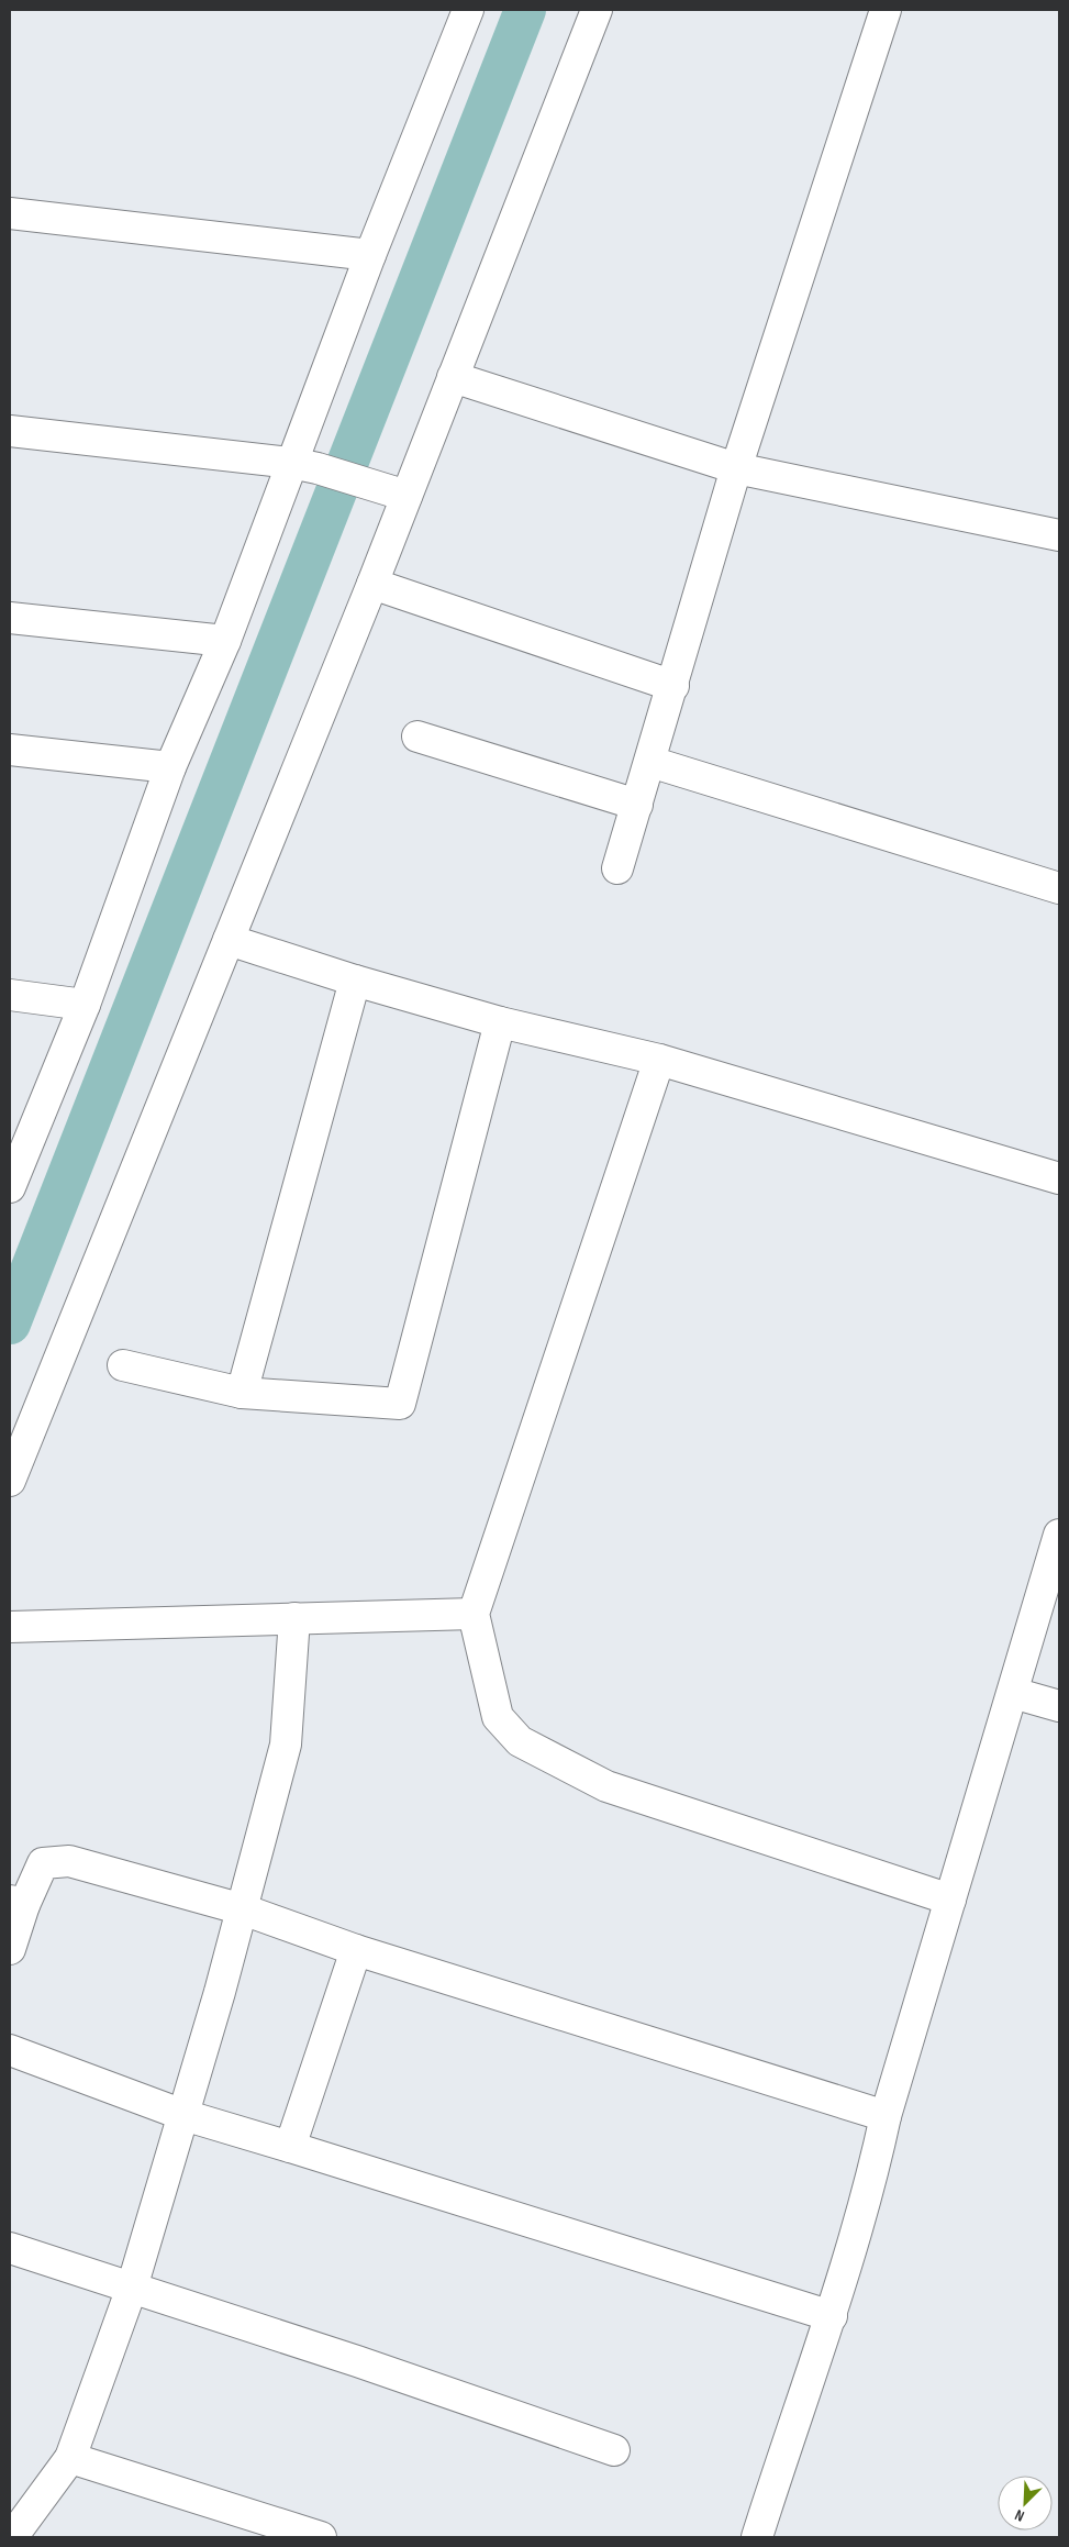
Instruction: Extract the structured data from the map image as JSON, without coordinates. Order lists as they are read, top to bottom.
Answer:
{
  "north": "bottom left"
}
